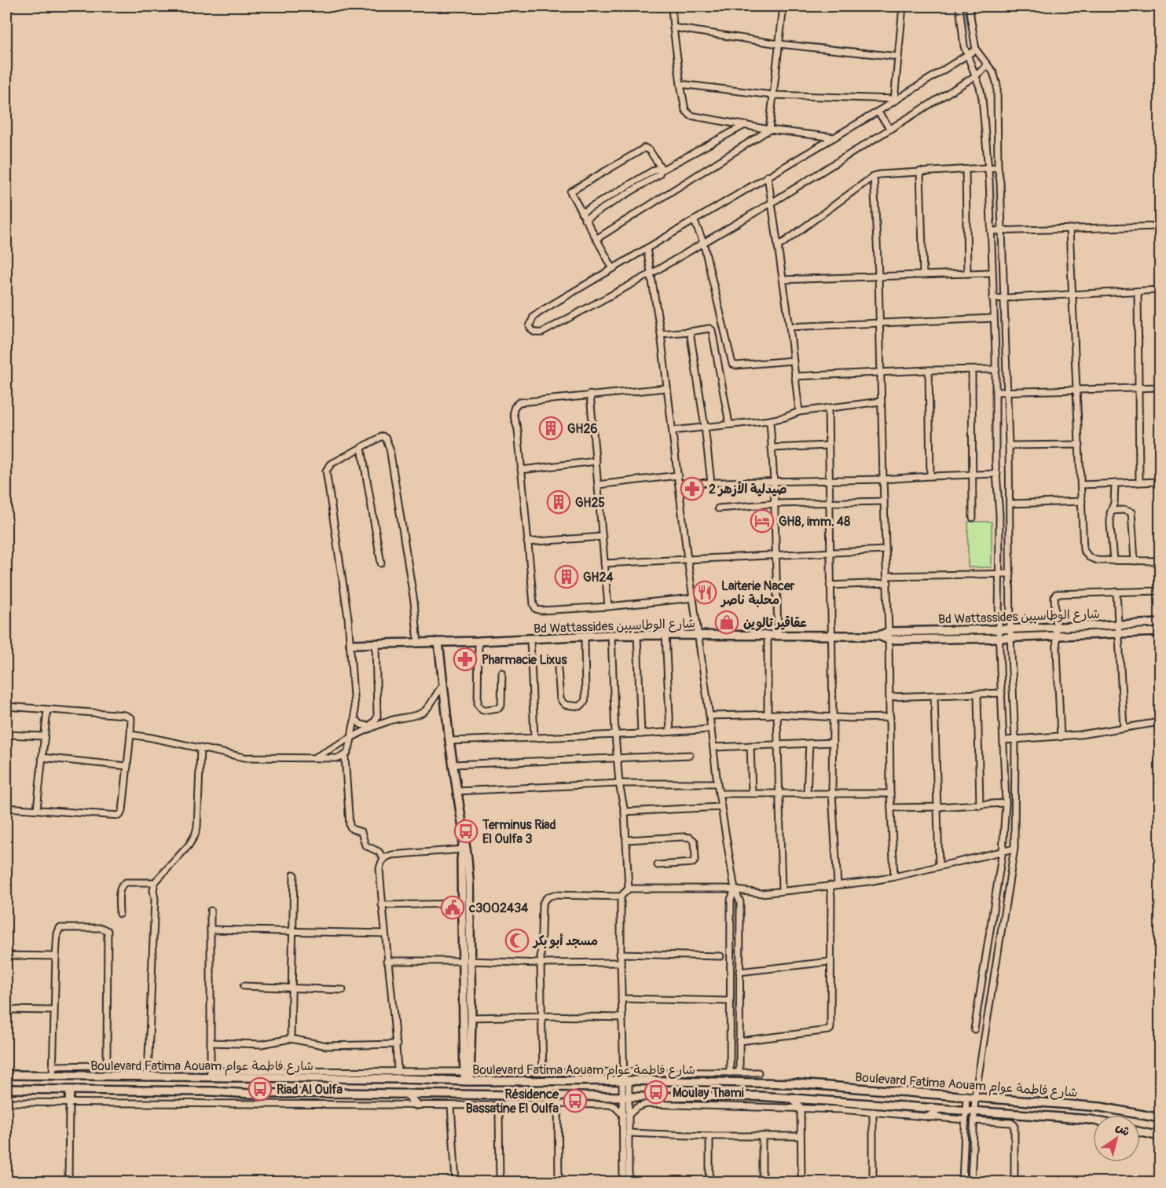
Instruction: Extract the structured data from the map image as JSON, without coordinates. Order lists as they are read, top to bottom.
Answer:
{
  "streets": {
    "main road": ["Bd Wattassides شارع الوطاسيين", "Boulevard Fatima Aouam شارع فاطمة عوام"]
  },
  "places": {
    "building": ["GH26", "GH25", "GH24"],
    "pharmacy": ["صيدلية الأزهر 2", "Pharmacie Lixus"],
    "hotel": ["GH8, imm. 48"],
    "restaurant": ["Laiterie Nacer محلبة ناصر"],
    "shop": ["عقاقير تالوين"],
    "bus stop": [
      "Terminus Riad El Oulfa 3",
      "Riad Al Oulfa",
      "Moulay Thami",
      "Résidence Bassatine El Oulfa"
    ],
    "public building": ["c3002434"],
    "mosque": ["مسجد أبو بكر"]
  },
  "north": "top right"
}
